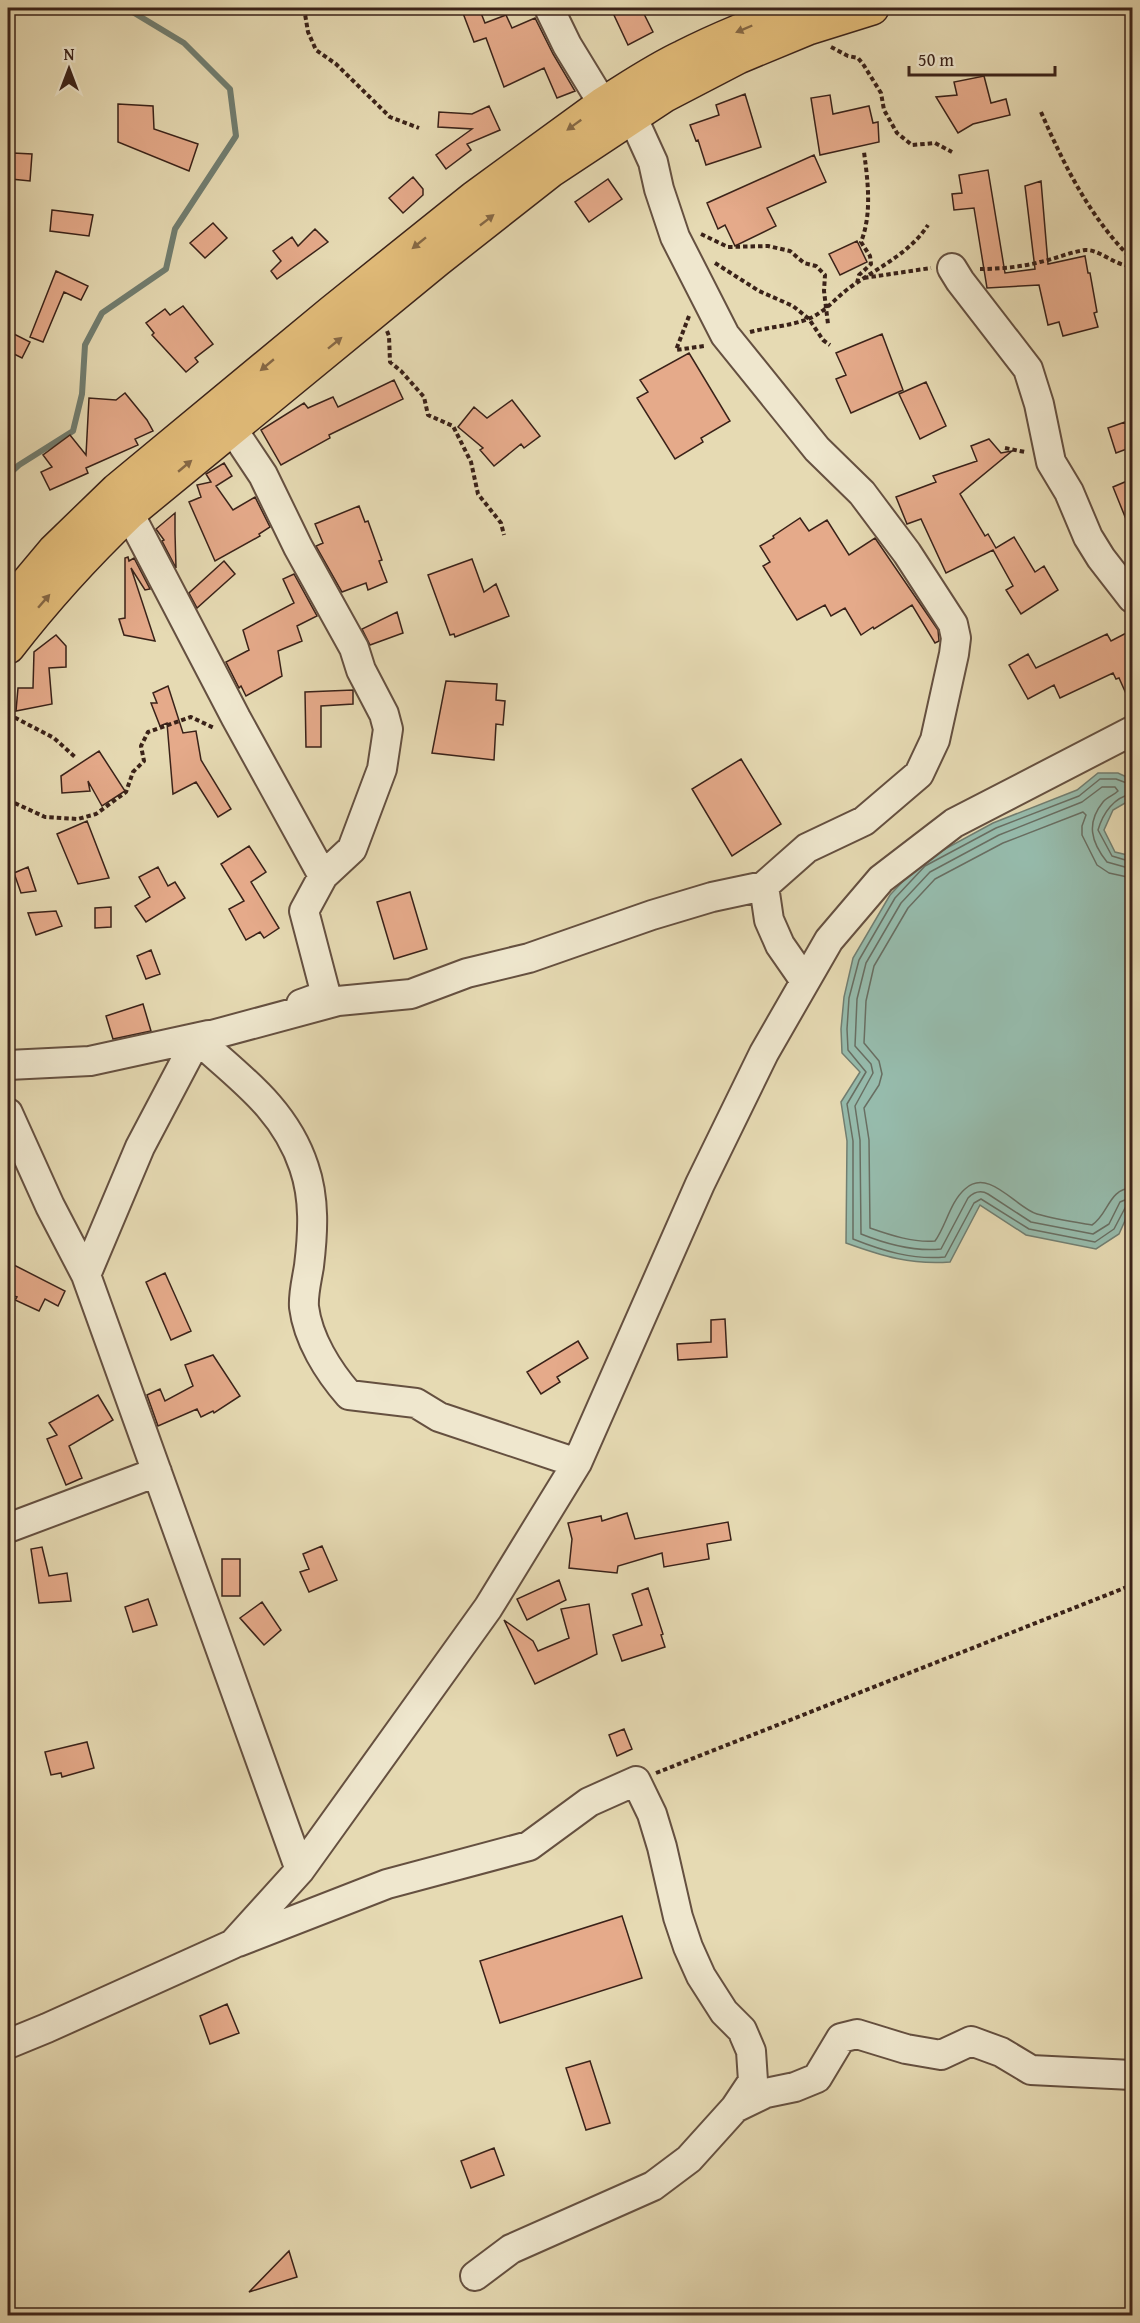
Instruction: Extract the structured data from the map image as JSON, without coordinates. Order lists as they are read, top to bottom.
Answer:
{
  "scale_bar": "50 m",
  "north": "top"
}
